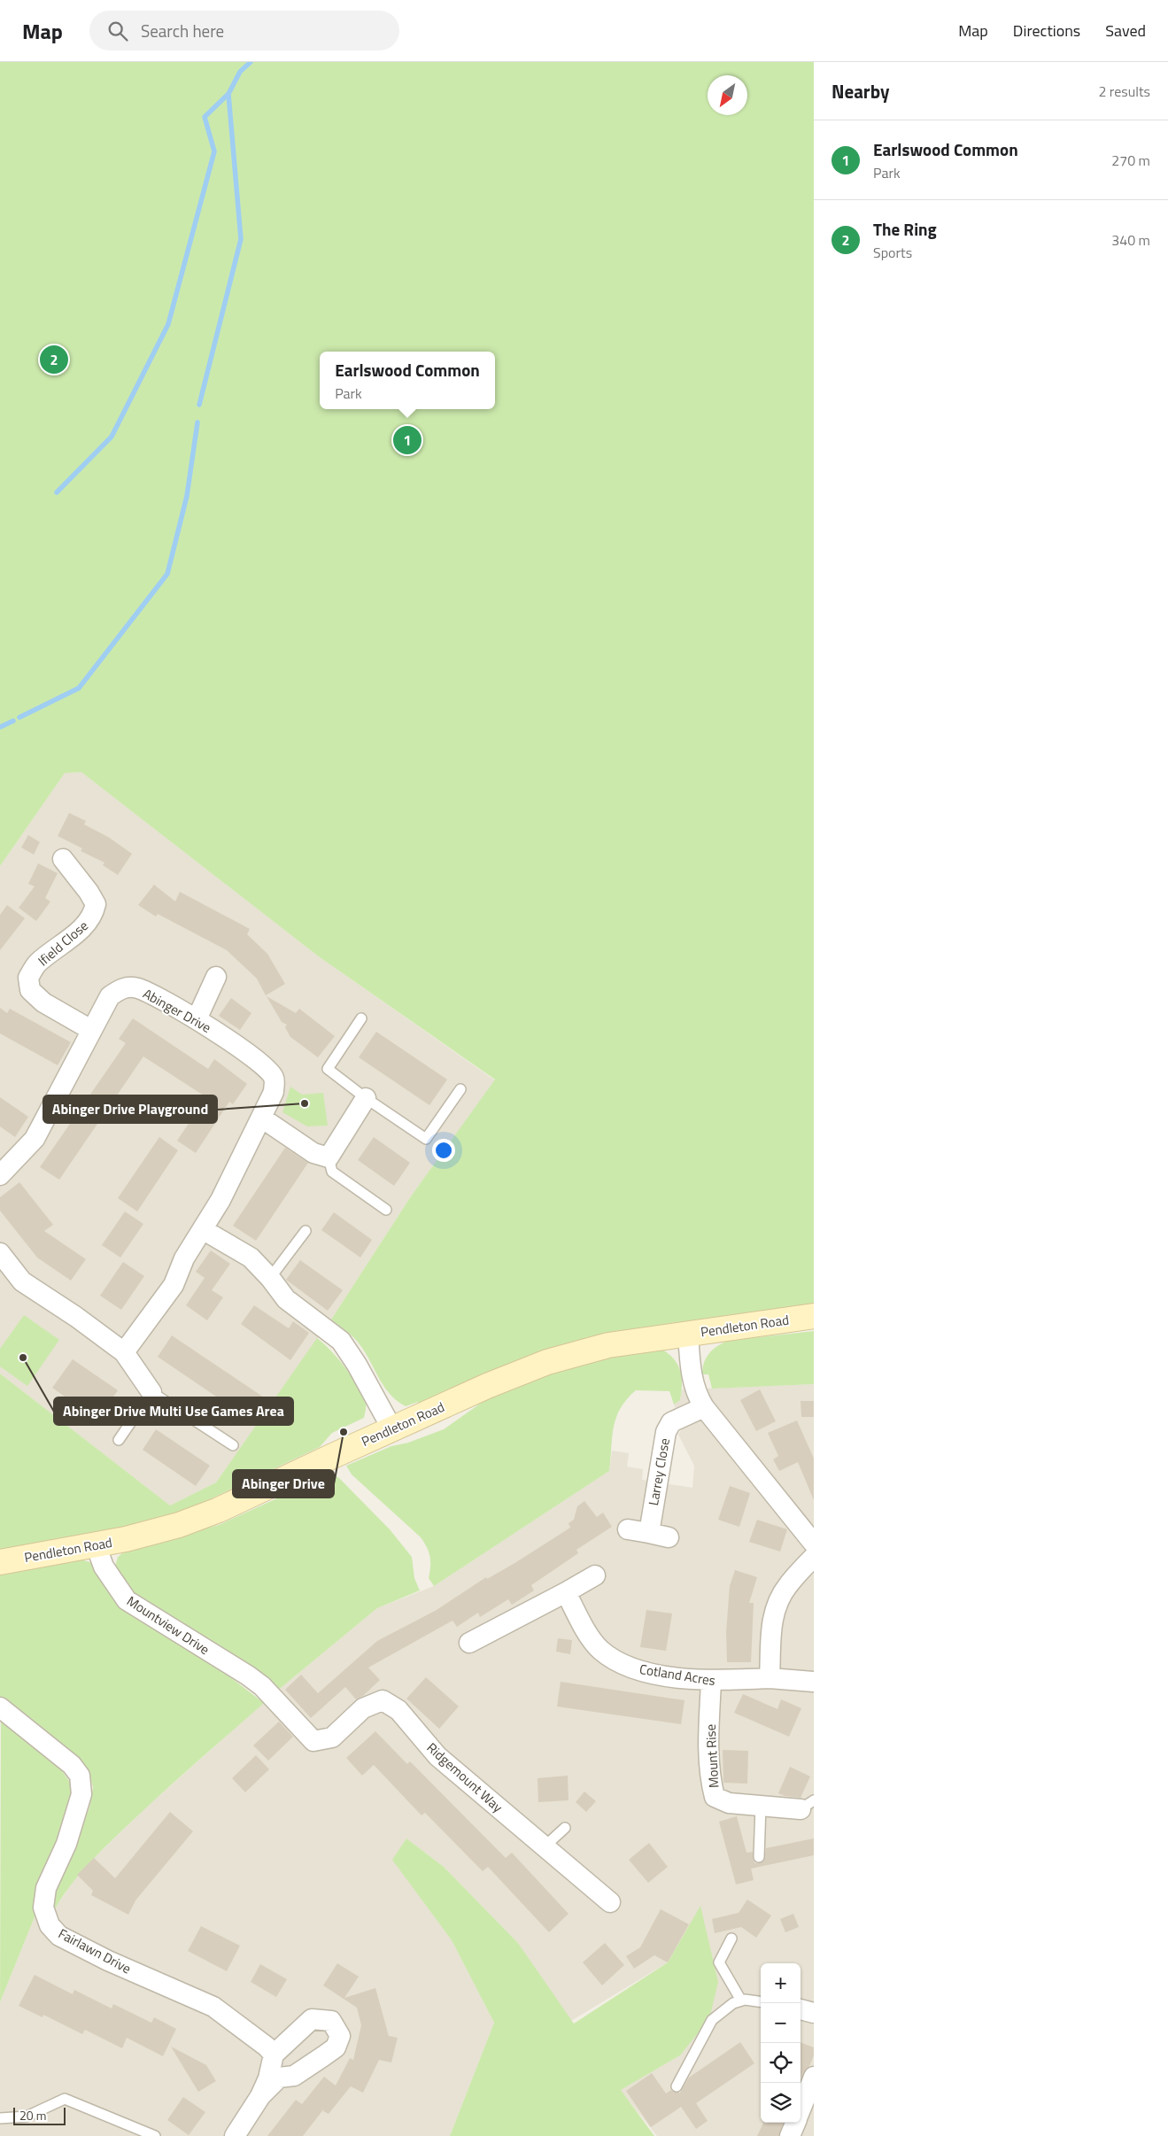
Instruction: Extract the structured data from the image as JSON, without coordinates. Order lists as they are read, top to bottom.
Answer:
{
  "streets": {
    "street": [
      "Ifield Close",
      "Abinger Drive",
      "Pendleton Road",
      "Larrey Close",
      "Mountview Drive",
      "Cotland Acres",
      "Mount Rise",
      "Ridgemount Way",
      "Fairlawn Drive"
    ]
  },
  "crossings": [
    ["Ifield Close", "Abinger Drive"],
    ["Pendleton Road", "Mountview Drive"],
    ["Mountview Drive", "Ridgemount Way"],
    ["Cotland Acres", "Mount Rise"]
  ],
  "places": ["Abinger Drive Playground", "Abinger Drive Multi Use Games Area", "Abinger Drive"],
  "scale_bar": "20 m",
  "north": "bottom left",
  "page": {
    "header": "Map",
    "search": "Search here",
    "nav": ["Map", "Directions", "Saved"],
    "heading": ["Nearby", "2 results"],
    "list": [
      {
        "mark": "1",
        "name": "Earlswood Common",
        "note": "Park",
        "value": "270 m"
      },
      {
        "mark": "2",
        "name": "The Ring",
        "note": "Sports",
        "value": "340 m"
      }
    ],
    "pins": ["2", "1"],
    "popup": ["Earlswood Common", "Park"],
    "map_buttons": ["+", "−"],
    "scale": "20 m"
  }
}
